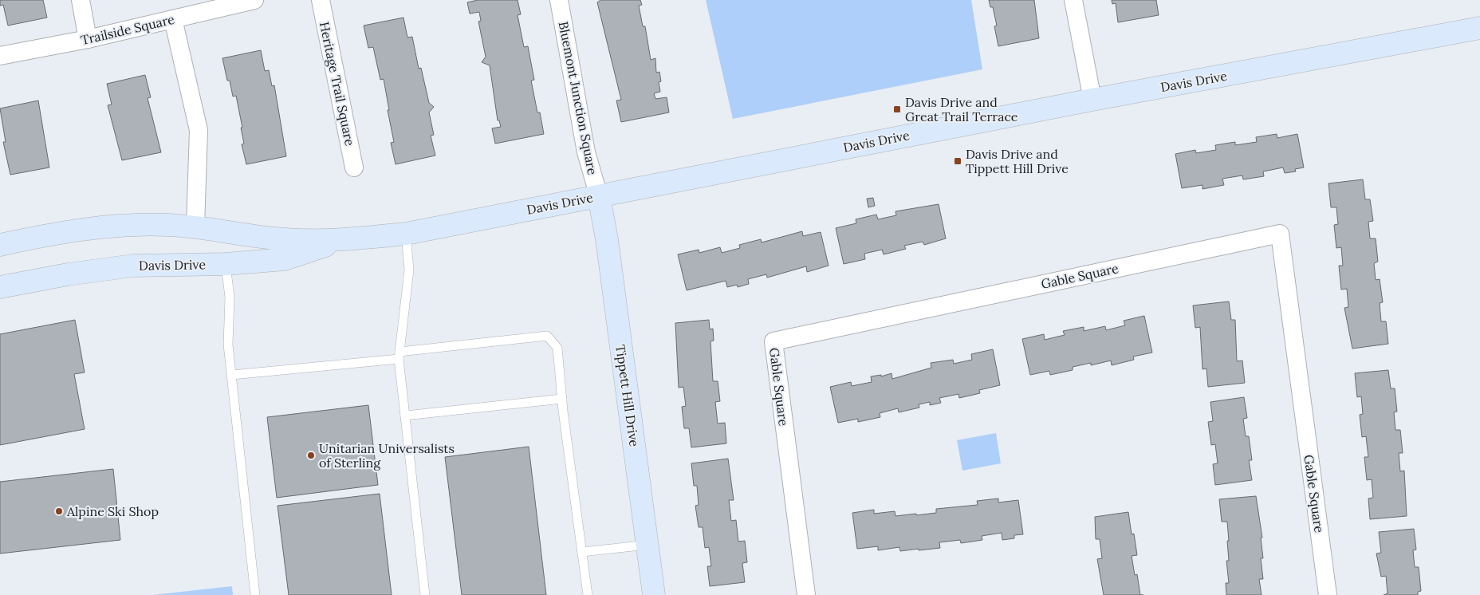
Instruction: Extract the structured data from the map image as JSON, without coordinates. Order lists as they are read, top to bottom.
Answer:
{
  "streets": {
    "main road": ["Davis Drive", "Tippett Hill Drive"],
    "street": [
      "Trailside Square",
      "Heritage Trail Square",
      "Bluemont Junction Square",
      "Gable Square"
    ]
  },
  "crossings": [
    ["Davis Drive", "Bluemont Junction Square"],
    ["Davis Drive", "Tippett Hill Drive"],
    ["Bluemont Junction Square", "Tippett Hill Drive"]
  ],
  "places": {
    "transit": ["Davis Drive and Great Trail Terrace", "Davis Drive and Tippett Hill Drive"],
    "other": ["Unitarian Universalists of Sterling", "Alpine Ski Shop"]
  }
}
